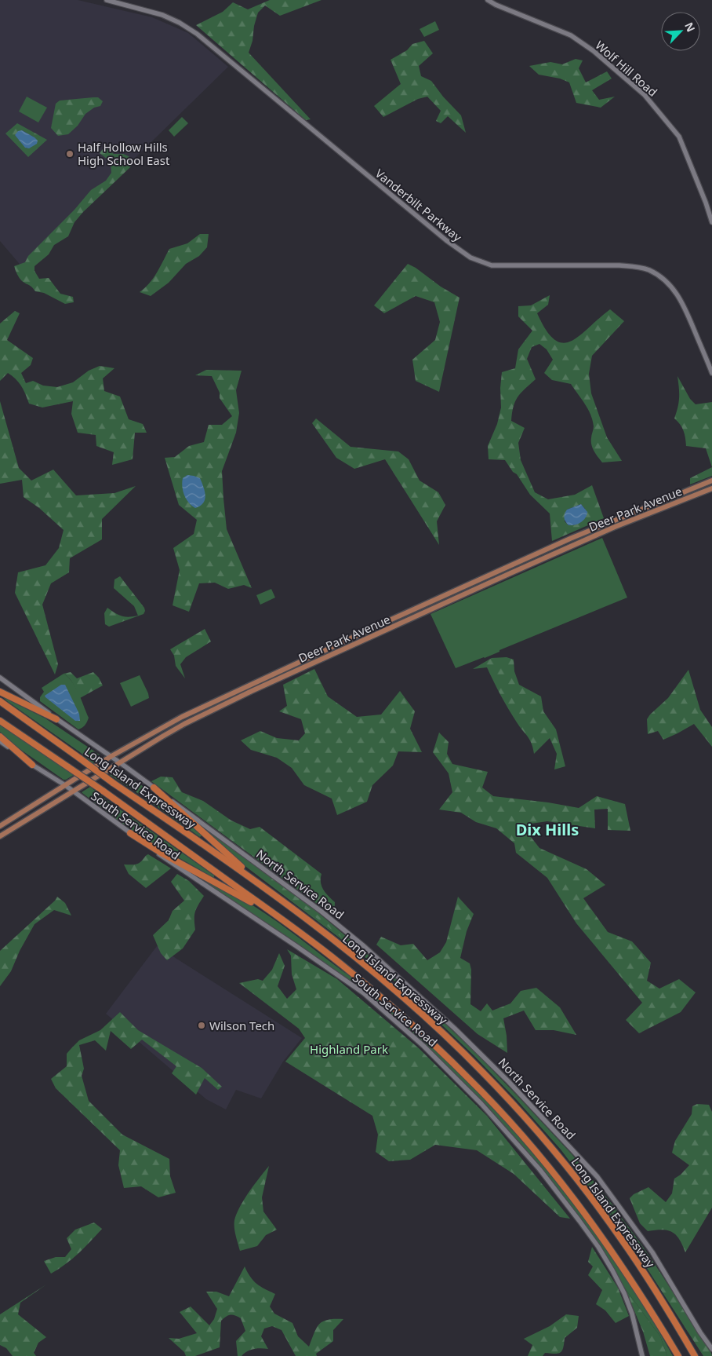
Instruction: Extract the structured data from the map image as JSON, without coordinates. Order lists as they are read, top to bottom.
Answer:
{
  "streets": {
    "highway": ["Long Island Expressway"],
    "main road": [
      "Wolf Hill Road",
      "Vanderbilt Parkway",
      "Deer Park Avenue",
      "South Service Road",
      "North Service Road"
    ]
  },
  "crossings": [
    ["Deer Park Avenue", "South Service Road"],
    ["Deer Park Avenue", "North Service Road"]
  ],
  "districts": ["Dix Hills"],
  "parks": ["Highland Park"],
  "places": ["Half Hollow Hills High School East", "Wilson Tech"],
  "north": "top right"
}
